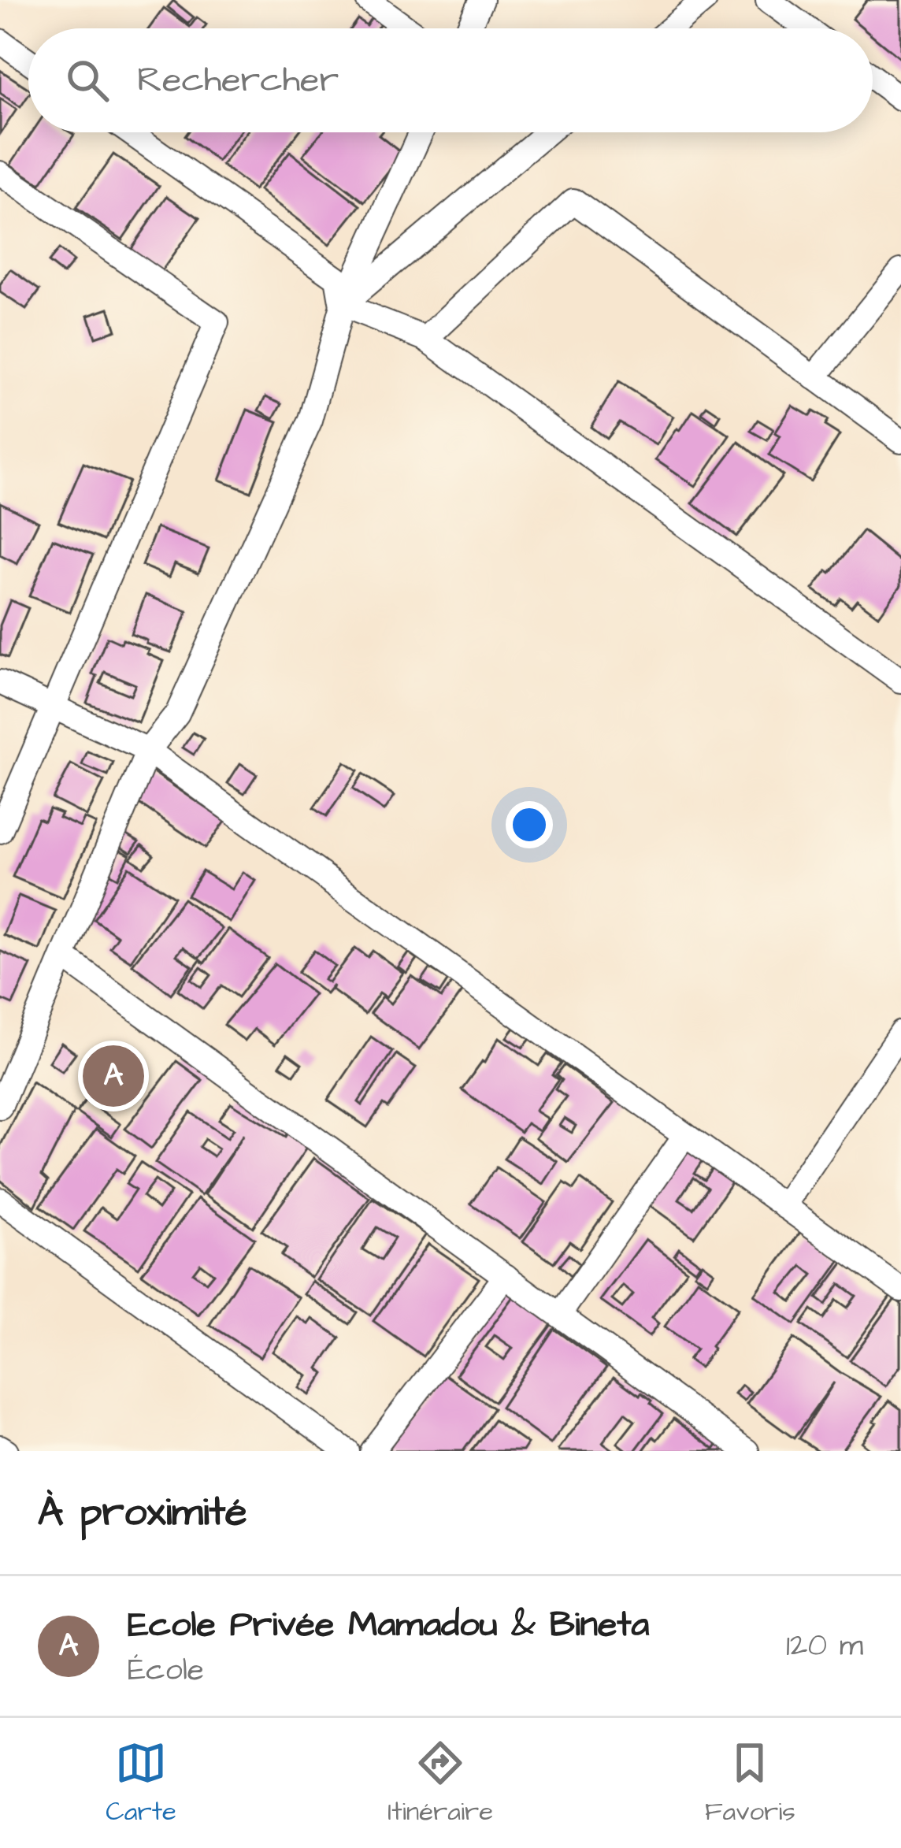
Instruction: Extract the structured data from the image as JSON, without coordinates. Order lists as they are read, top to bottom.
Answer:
{
  "page": {
    "search": "Rechercher",
    "pins": "A",
    "heading": "À proximité",
    "list": [
      {
        "mark": "A",
        "name": "Ecole Privée Mamadou & Bineta",
        "note": "École",
        "value": "120 m"
      }
    ],
    "nav": ["Carte", "Itinéraire", "Favoris"]
  }
}
